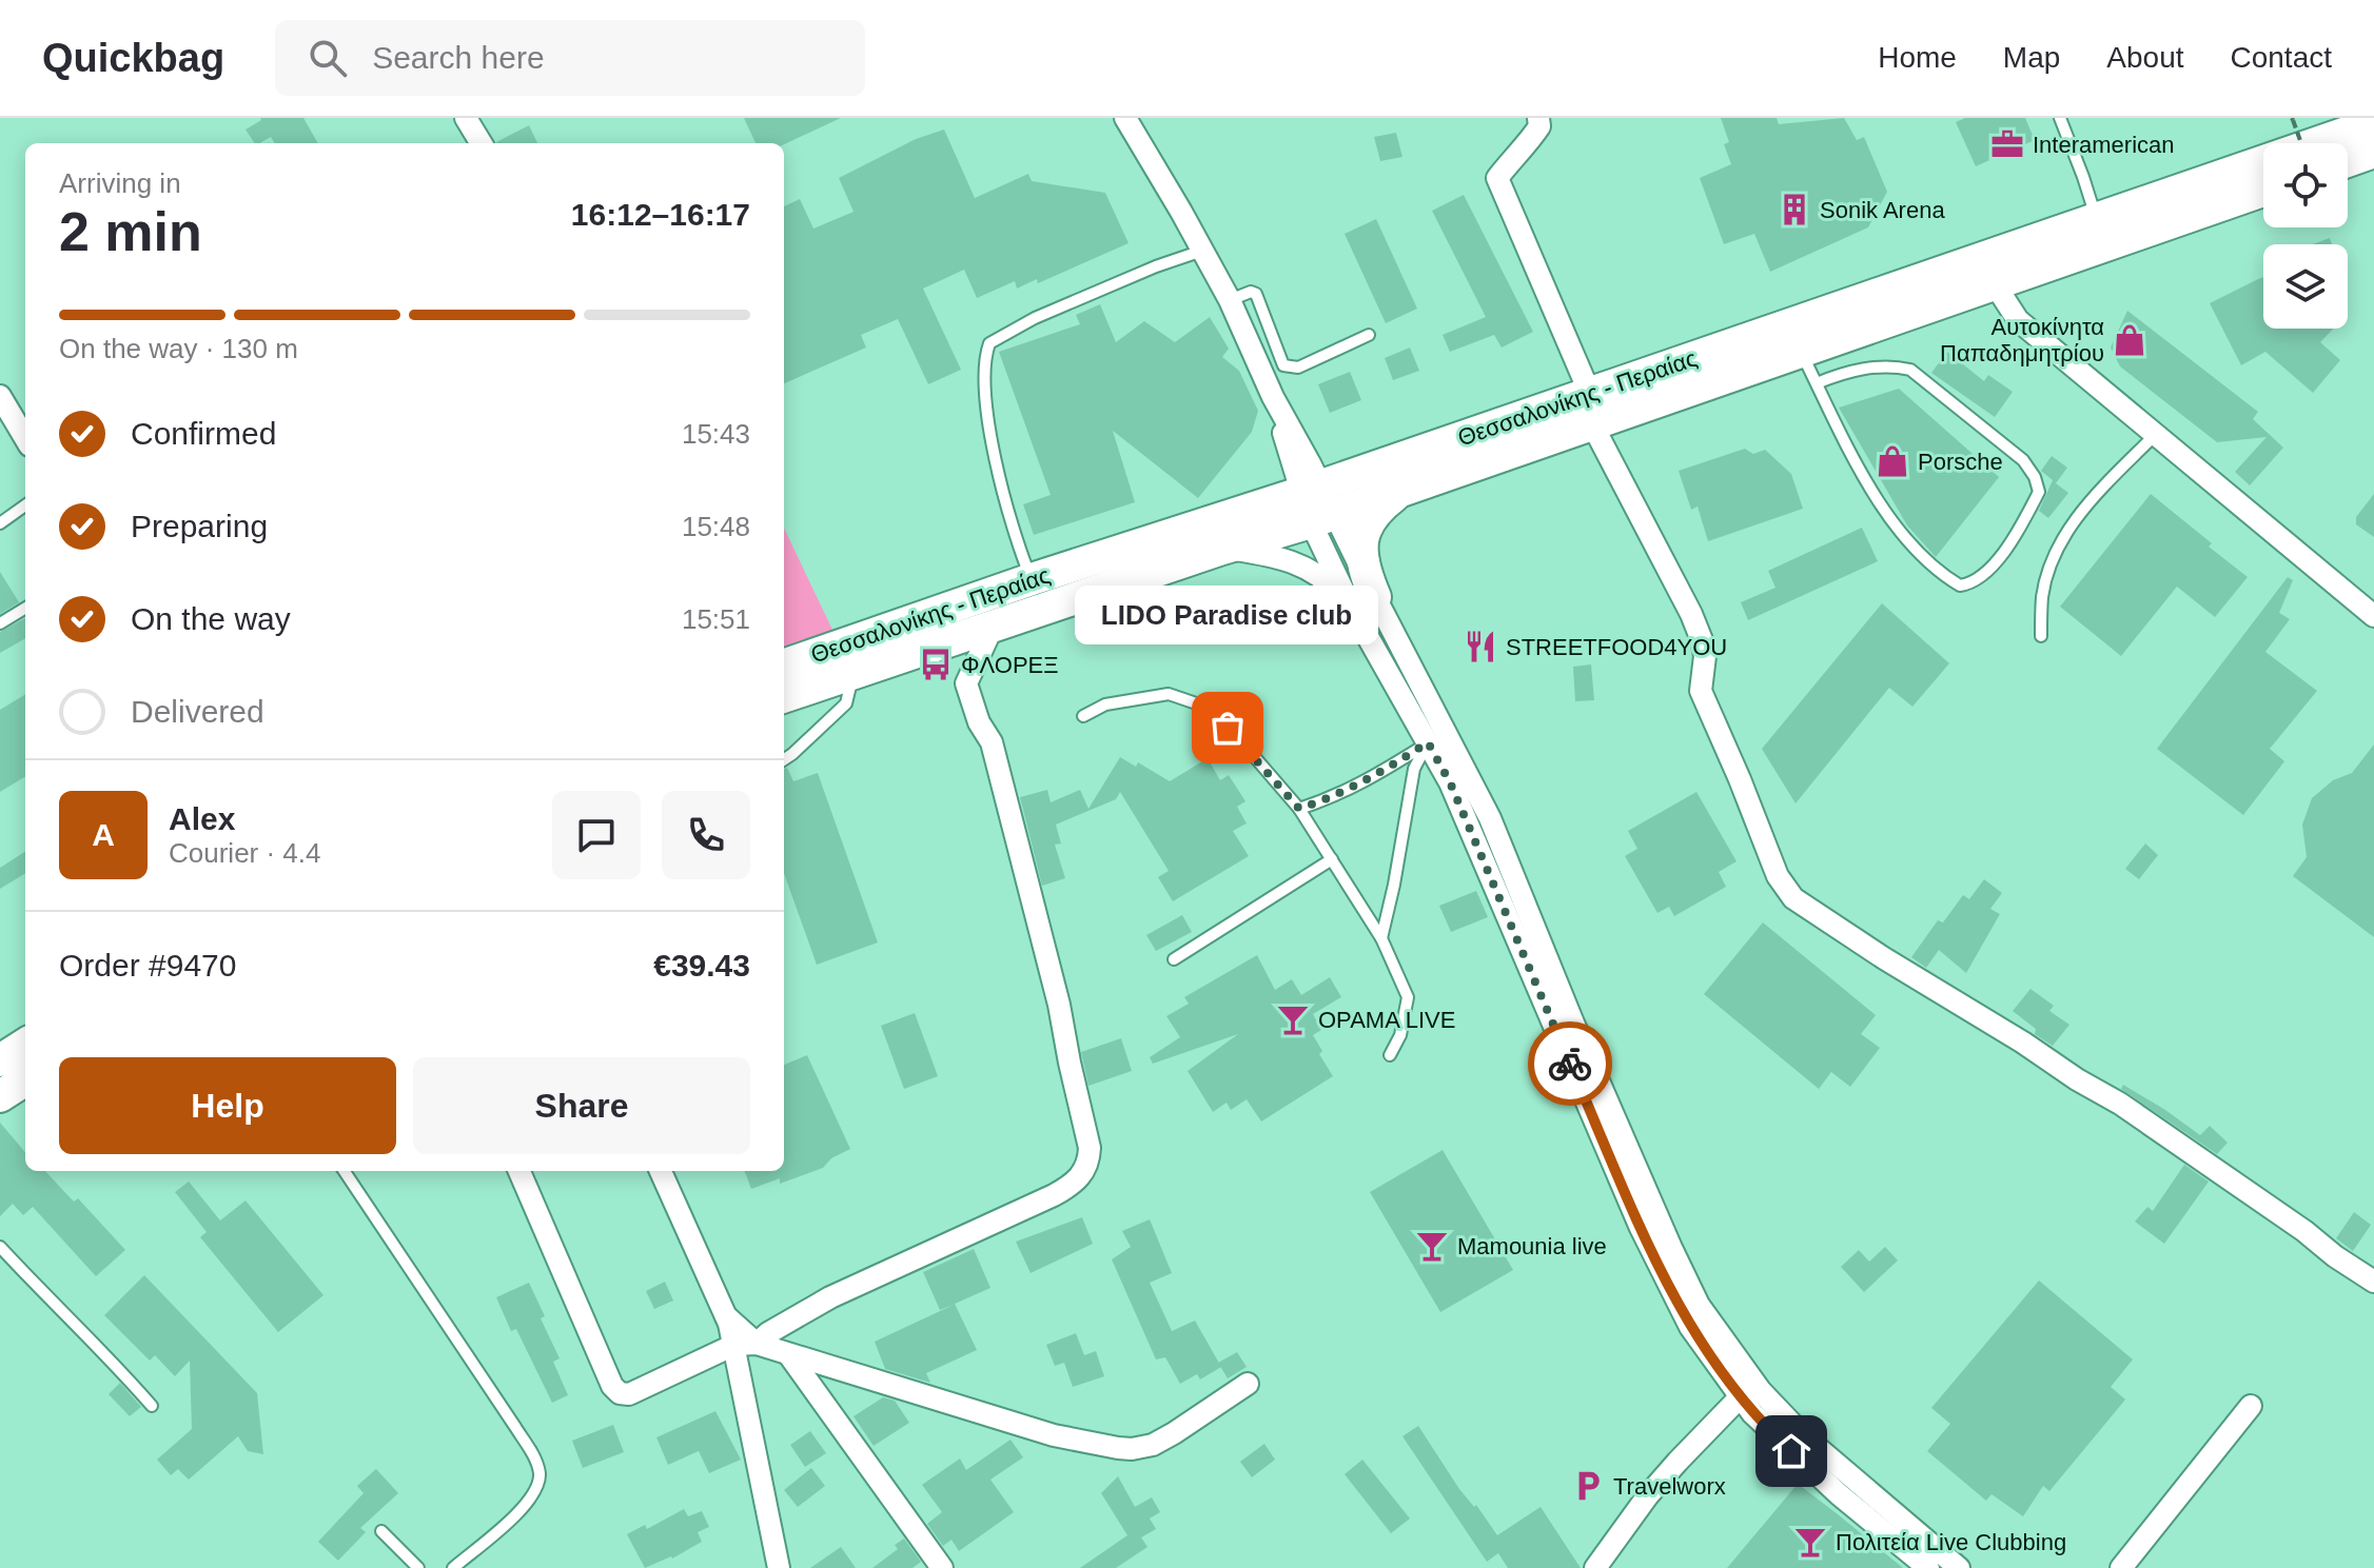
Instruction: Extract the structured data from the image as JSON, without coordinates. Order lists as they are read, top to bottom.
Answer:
{
  "streets": {
    "main road": ["Θεσσαλονίκης - Περαίας"]
  },
  "places": {
    "office": ["Interamerican"],
    "building": ["Sonik Arena"],
    "shop": ["Αυτοκίνητα Παπαδημητρίου", "Porsche"],
    "restaurant": ["STREETFOOD4YOU"],
    "bus stop": ["ΦΛΟΡΕΞ"],
    "other": ["LIDO Paradise club"],
    "bar": ["ΟΡΑΜΑ LIVE", "Mamounia live", "Πολιτεία Live Clubbing"],
    "parking": ["Travelworx"]
  },
  "page": {
    "header": "Quickbag",
    "search": "Search here",
    "nav": [
      "Home",
      "Map",
      "About",
      "Contact"
    ],
    "heading": ["2 min", "Arriving in", "16:12–16:17"],
    "panel": [
      "Alex",
      "Courier · 4.4",
      "Order #9470",
      "€39.43"
    ],
    "bar": "On the way · 130 m",
    "list": [
      ["Confirmed", "15:43"],
      ["Preparing", "15:48"],
      ["On the way", "15:51"],
      "Delivered"
    ],
    "bubble": "LIDO Paradise club",
    "round": "A",
    "buttons": ["Help", "Share"]
  }
}
